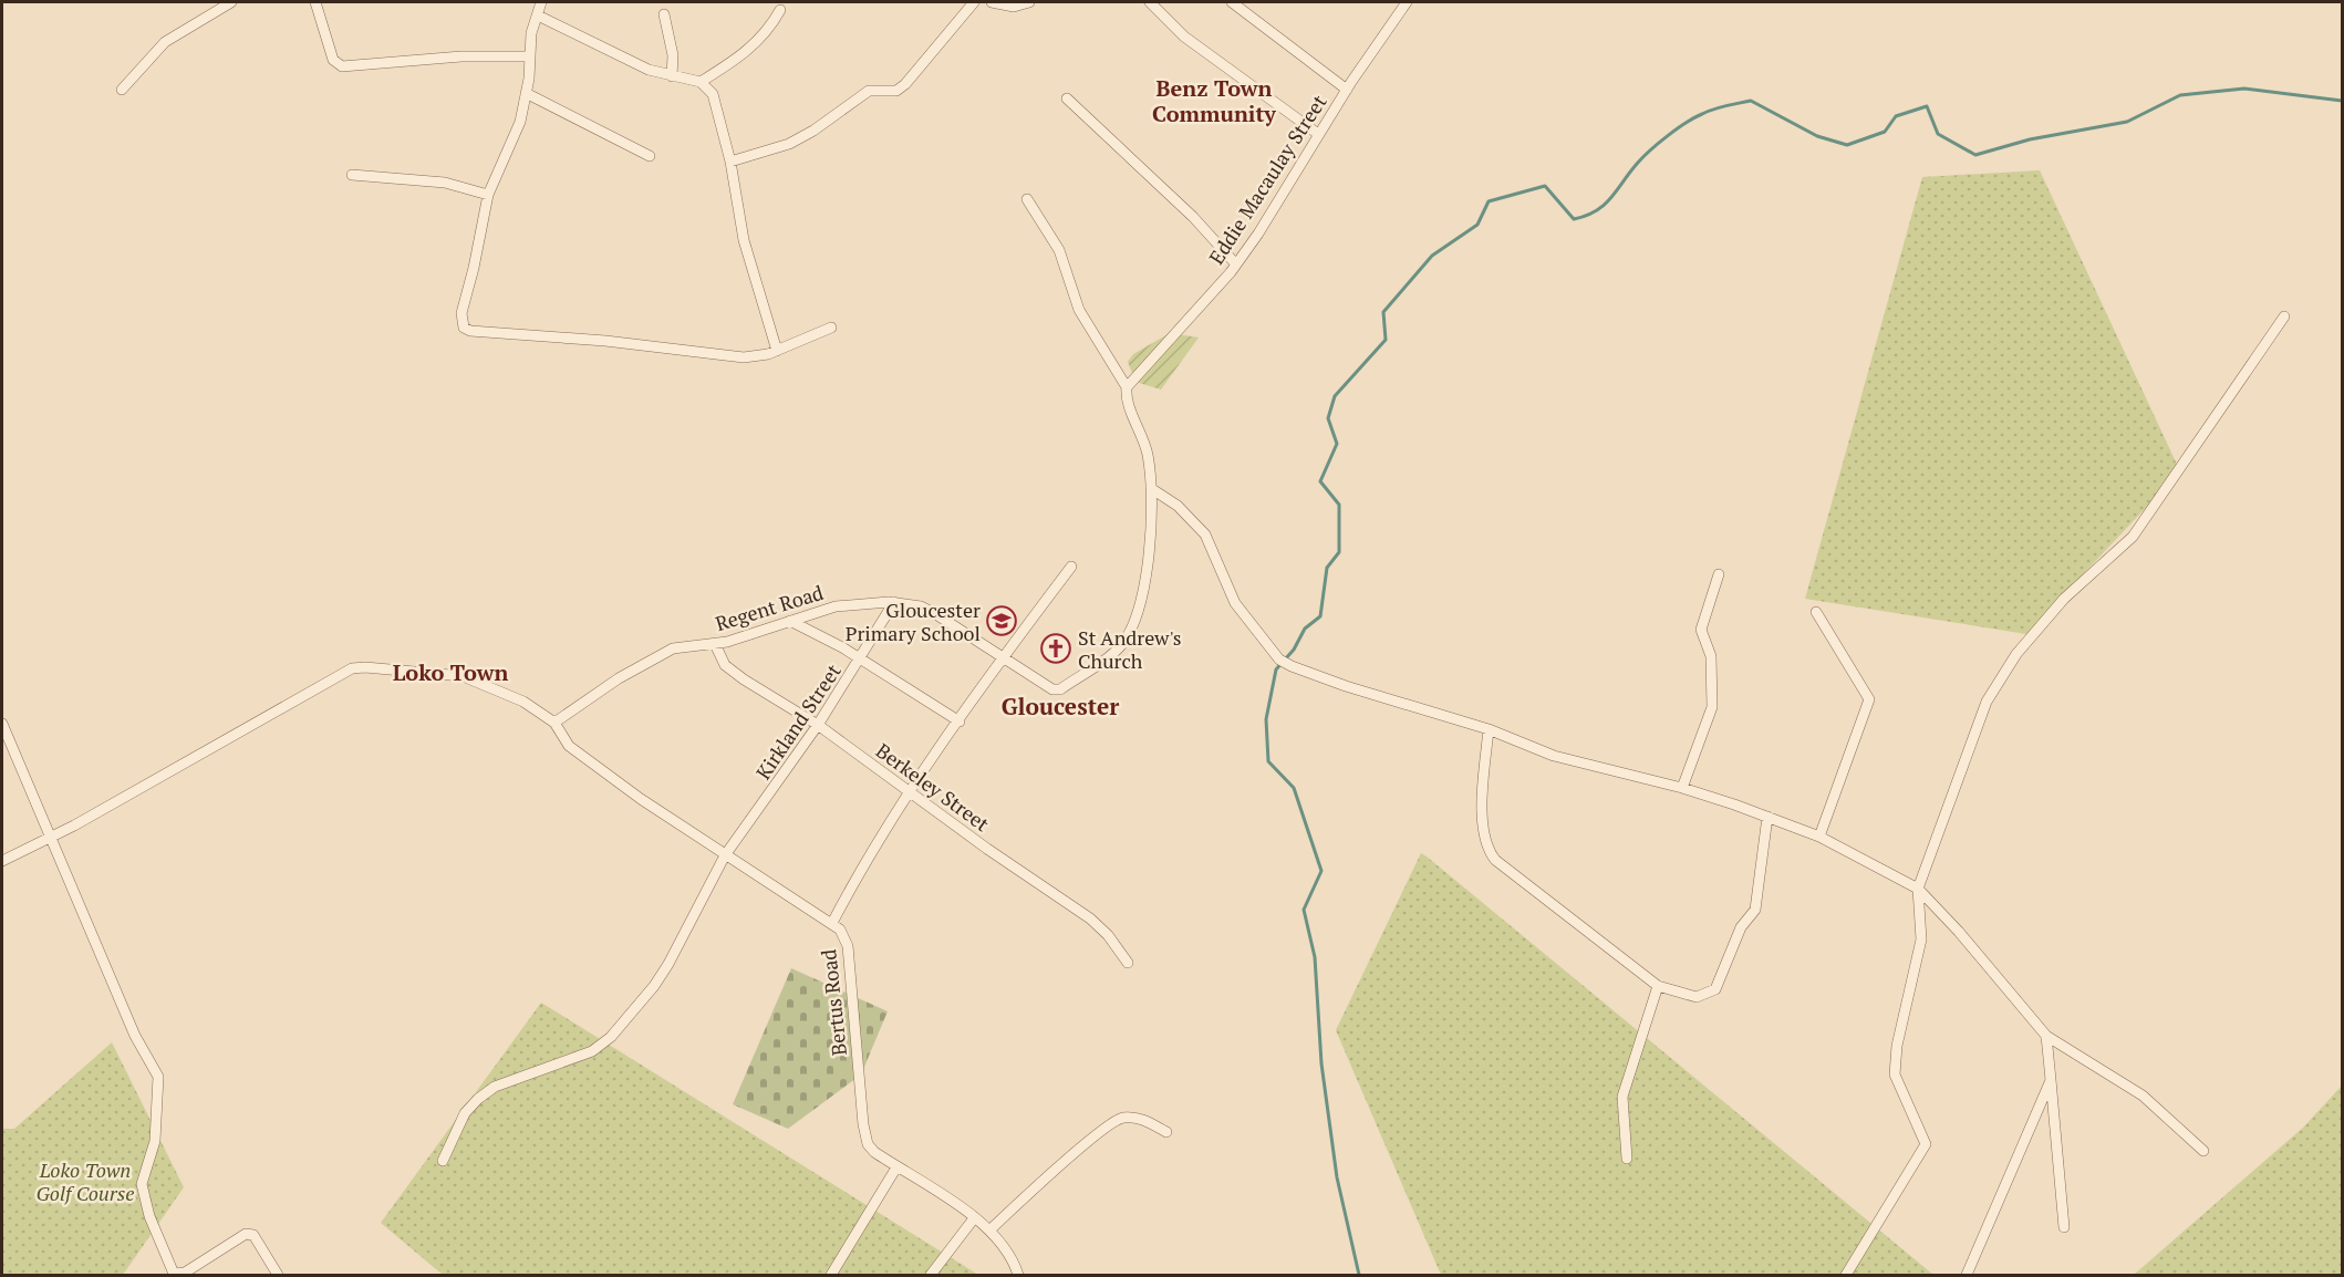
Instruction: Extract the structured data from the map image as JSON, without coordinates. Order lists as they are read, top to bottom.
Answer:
{
  "streets": {
    "street": [
      "Eddie Macaulay Street",
      "Regent Road",
      "Kirkland Street",
      "Berkeley Street",
      "Bertus Road"
    ]
  },
  "crossings": [
    ["Regent Road", "Kirkland Street"],
    ["Regent Road", "Berkeley Street"],
    ["Regent Road", "Bertus Road"],
    ["Kirkland Street", "Berkeley Street"],
    ["Kirkland Street", "Bertus Road"]
  ],
  "districts": ["Benz Town Community", "Loko Town", "Gloucester"],
  "parks": ["Loko Town Golf Course"],
  "places": {
    "school or university": ["Gloucester Primary School"],
    "church": ["St Andrew's Church"]
  }
}
